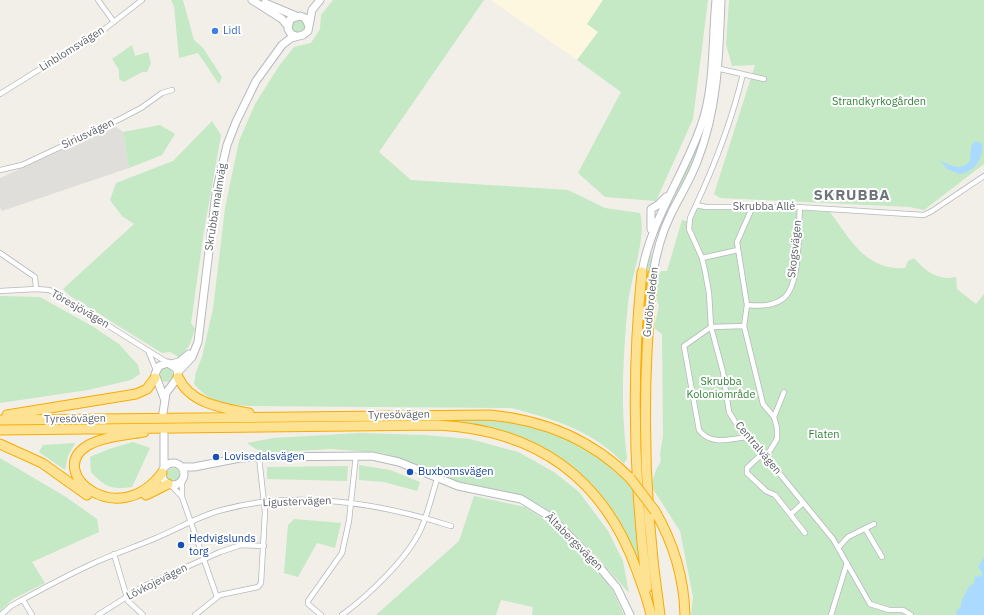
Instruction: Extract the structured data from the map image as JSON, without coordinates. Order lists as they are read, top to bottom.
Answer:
{
  "streets": {
    "highway": ["Gudöbroleden", "Tyresövägen"],
    "street": [
      "Linblomsvägen",
      "Siriusvägen",
      "Skrubba malmväg",
      "Skrubba Allé",
      "Skogsvägen",
      "Töresjövägen",
      "Centralvägen",
      "Ligustervägen",
      "Ältabergsvägen",
      "Lövkojevägen"
    ]
  },
  "crossings": [
    ["Skrubba malmväg", "Töresjövägen"],
    ["Skrubba Allé", "Skogsvägen"],
    ["Skrubba Allé", "Centralvägen"],
    ["Gudöbroleden", "Tyresövägen"]
  ],
  "districts": ["SKRUBBA"],
  "parks": ["Strandkyrkogården", "Skrubba Koloniområde", "Flaten"],
  "places": [
    "Lidl",
    "Lovisedalsvägen",
    "Buxbomsvägen",
    "Hedvigslunds torg"
  ]
}
